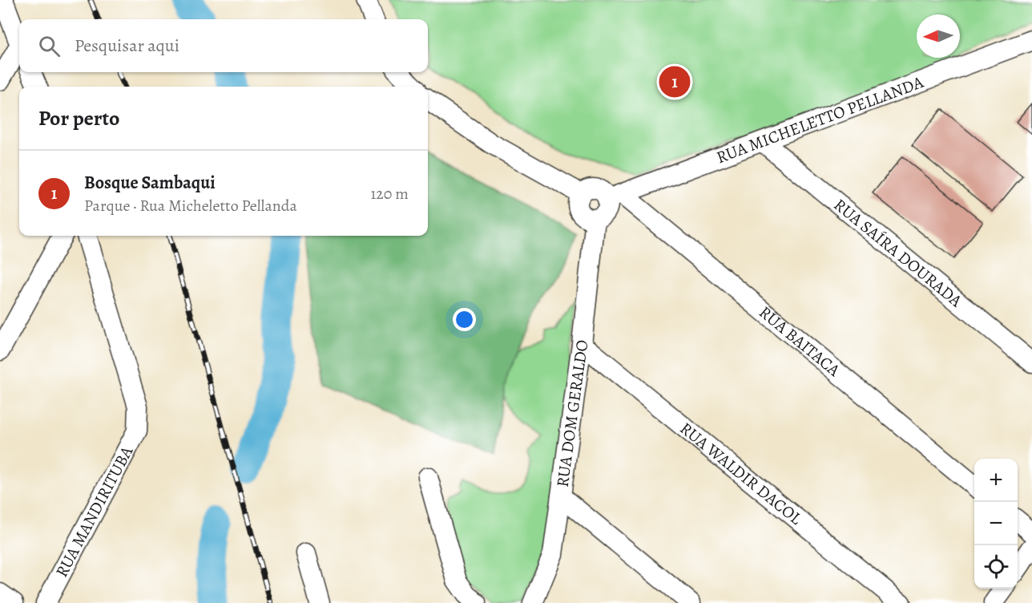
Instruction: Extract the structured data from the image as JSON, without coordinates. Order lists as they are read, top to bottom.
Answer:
{
  "streets": {
    "street": [
      "RUA MICHELETTO PELLANDA",
      "RUA SAÍRA DOURADA",
      "RUA BAITACA",
      "RUA DOM GERALDO",
      "RUA WALDIR DACOL",
      "RUA MANDIRITUBA"
    ]
  },
  "crossings": [
    ["RUA MICHELETTO PELLANDA", "RUA SAÍRA DOURADA"],
    ["RUA MICHELETTO PELLANDA", "RUA BAITACA"],
    ["RUA MICHELETTO PELLANDA", "RUA DOM GERALDO"],
    ["RUA BAITACA", "RUA DOM GERALDO"],
    ["RUA DOM GERALDO", "RUA WALDIR DACOL"]
  ],
  "north": "left",
  "page": {
    "search": "Pesquisar aqui",
    "pins": "1",
    "heading": "Por perto",
    "list": [
      {
        "mark": "1",
        "name": "Bosque Sambaqui",
        "note": "Parque · Rua Micheletto Pellanda",
        "value": "120 m"
      }
    ],
    "map_buttons": ["+", "−"]
  }
}
